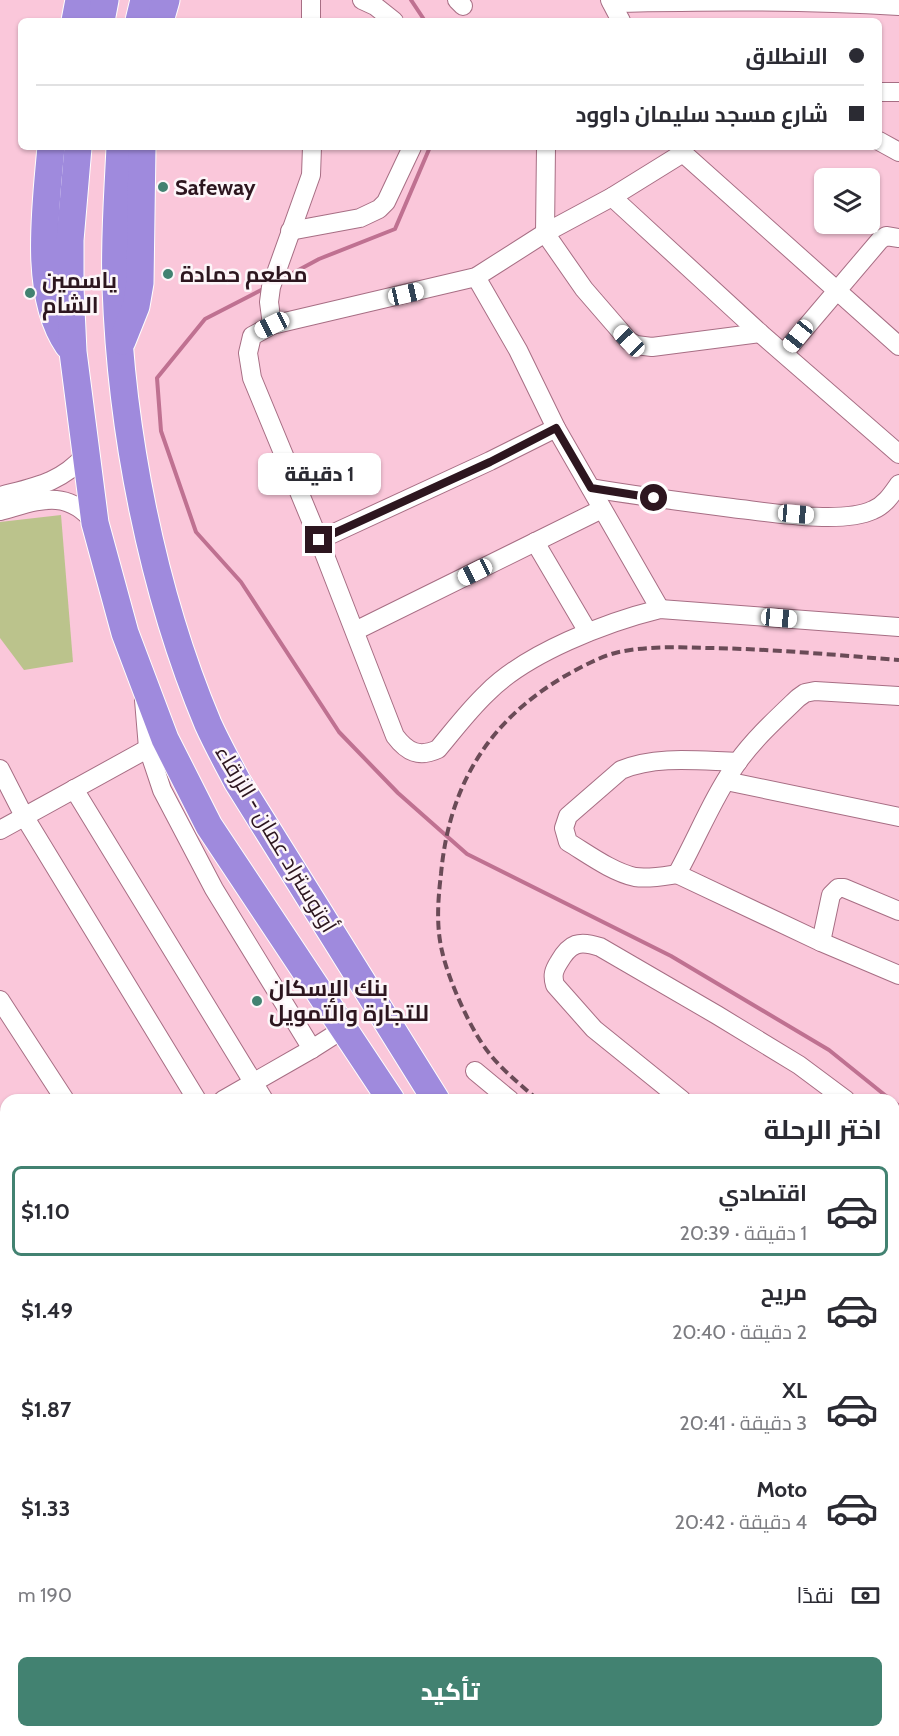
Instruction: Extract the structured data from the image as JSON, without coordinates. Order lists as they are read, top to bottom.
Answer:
{
  "streets": {
    "highway": ["أوتوستراد عمان - الزرقاء"]
  },
  "places": [
    "Safeway",
    "مطعم حمادة",
    "ياسمين الشام",
    "بنك الإسكان للتجارة والتمويل"
  ],
  "page": {
    "banner": ["الانطلاق", "شارع مسجد سليمان داوود"],
    "bubble": "1 دقيقة",
    "heading": "اختر الرحلة",
    "list": [
      {
        "name": "اقتصادي",
        "note": "1 دقيقة · 20:39",
        "value": "$1.10"
      },
      {
        "name": "مريح",
        "note": "2 دقيقة · 20:40",
        "value": "$1.49"
      },
      {
        "name": "XL",
        "note": "3 دقيقة · 20:41",
        "value": "$1.87"
      },
      {
        "name": "Moto",
        "note": "4 دقيقة · 20:42",
        "value": "$1.33"
      }
    ],
    "pay": ["نقدًا", "190 m"],
    "buttons": "تأكيد"
  }
}
